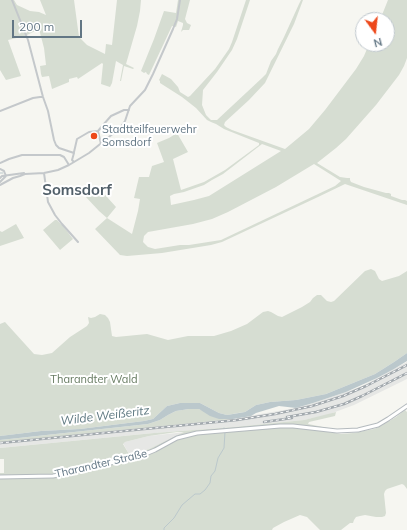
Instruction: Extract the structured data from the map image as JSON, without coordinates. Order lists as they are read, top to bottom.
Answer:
{
  "streets": {
    "main road": ["Tharandter Straße"]
  },
  "districts": ["Somsdorf"],
  "water": ["Wilde Weißeritz"],
  "parks": ["Tharandter Wald"],
  "places": ["Stadtteilfeuerwehr Somsdorf"],
  "scale_bar": "200 m",
  "north": "bottom"
}
